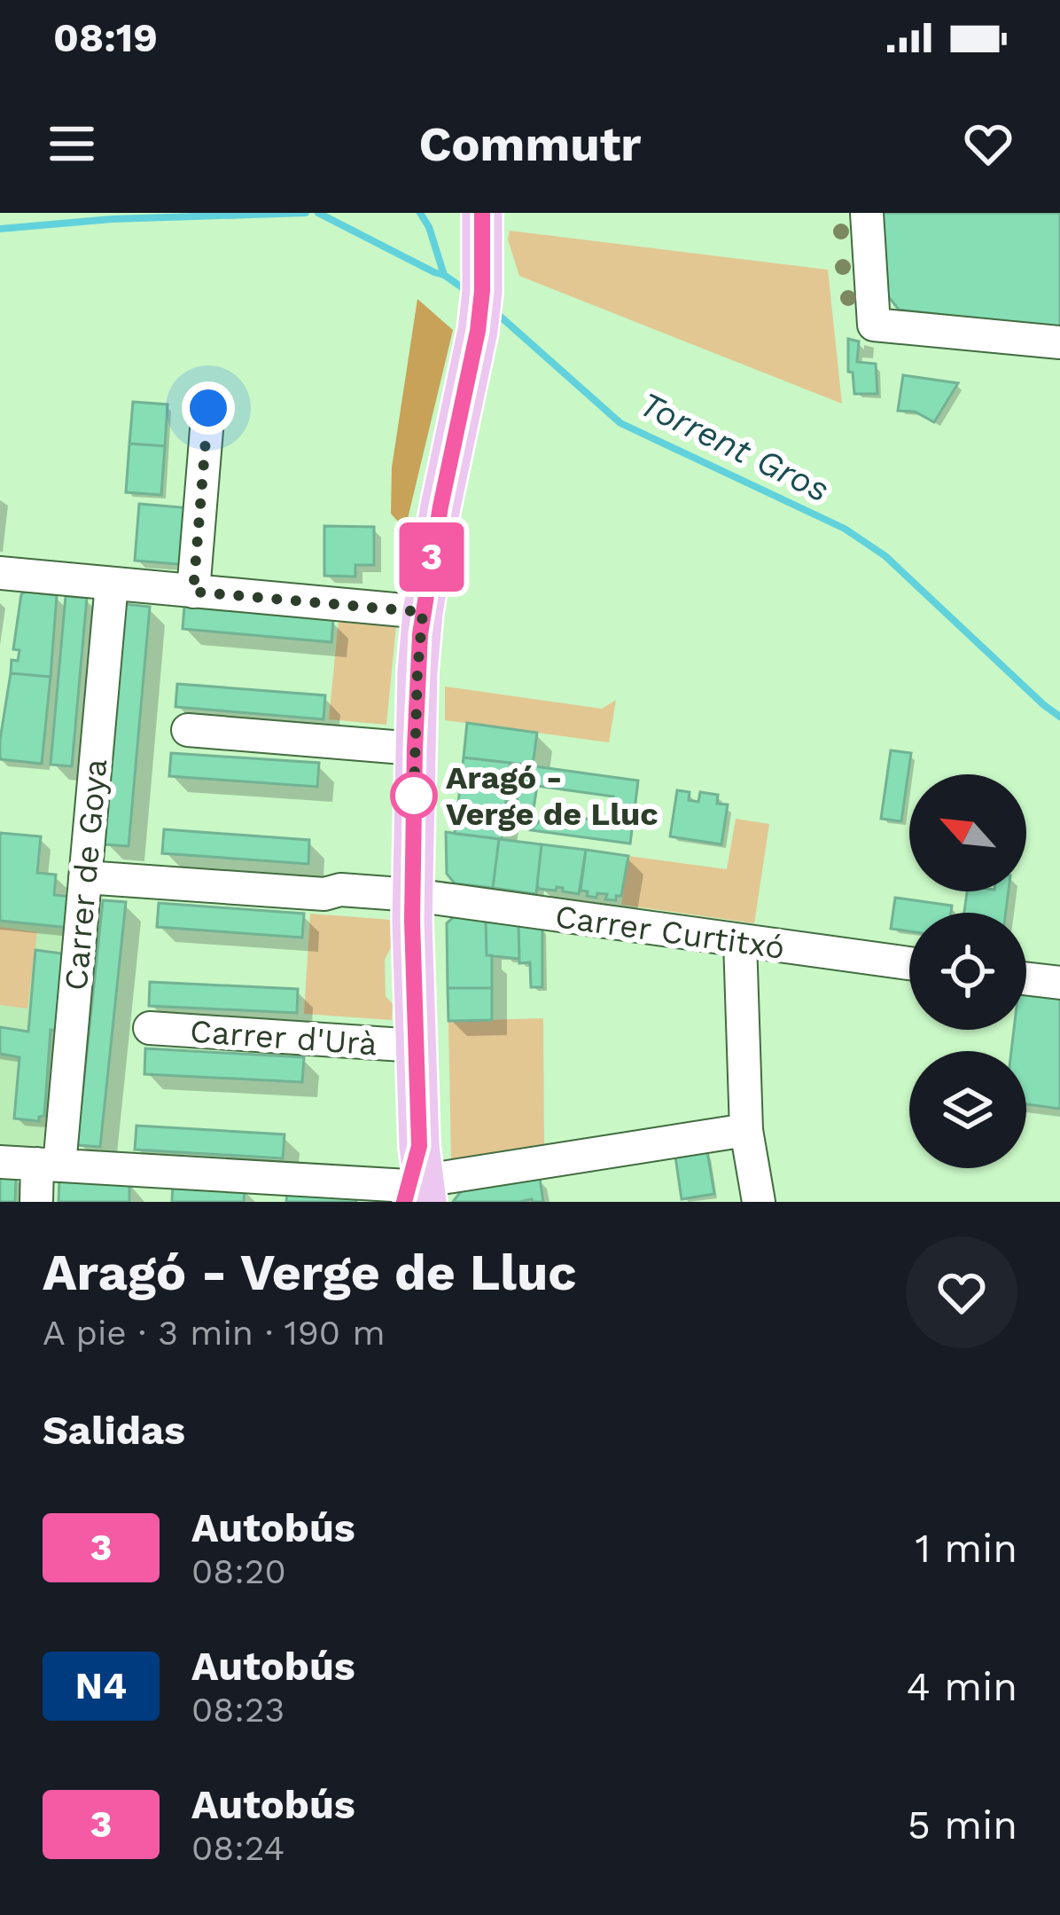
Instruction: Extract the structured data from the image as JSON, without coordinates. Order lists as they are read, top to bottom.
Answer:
{
  "streets": {
    "street": ["Carrer de Goya", "Carrer Curtitxó", "Carrer d'Urà"]
  },
  "crossings": [
    ["Carrer de Goya", "Carrer Curtitxó"]
  ],
  "water": ["Torrent Gros"],
  "places": ["Aragó - Verge de Lluc"],
  "lines": ["bus line 3"],
  "north": "top left",
  "page": {
    "status": "08:19",
    "header": "Commutr",
    "on_map": "3",
    "heading": [
      ["Aragó - Verge de Lluc", "A pie · 3 min · 190 m"],
      "Salidas"
    ],
    "list": [
      {
        "mark": "3",
        "name": "Autobús",
        "note": "08:20",
        "value": "1 min"
      },
      {
        "mark": "N4",
        "name": "Autobús",
        "note": "08:23",
        "value": "4 min"
      },
      {
        "mark": "3",
        "name": "Autobús",
        "note": "08:24",
        "value": "5 min"
      }
    ]
  }
}
